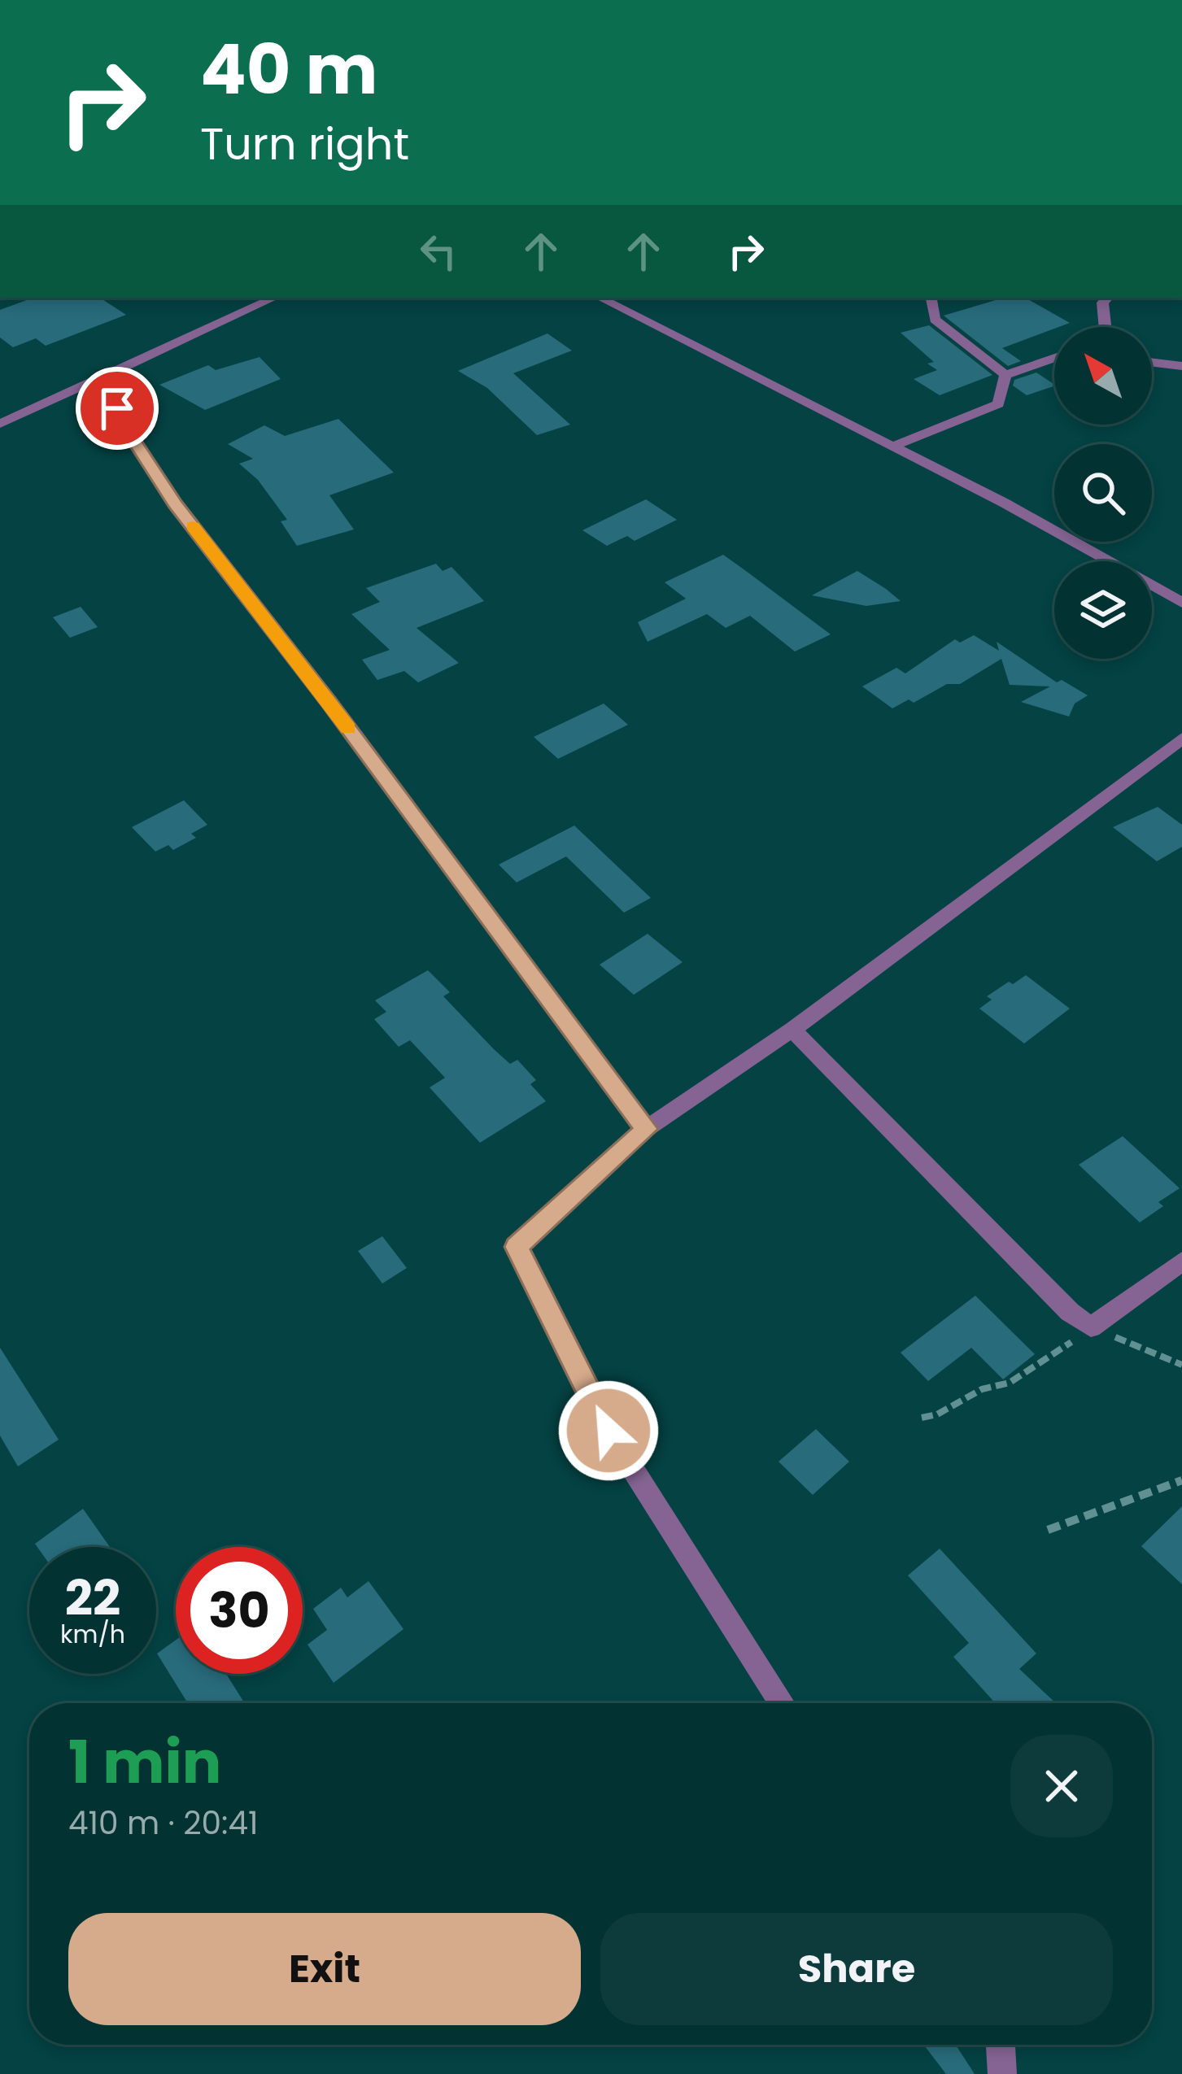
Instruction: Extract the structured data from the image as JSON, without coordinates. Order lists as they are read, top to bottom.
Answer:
{
  "north": "top left",
  "page": {
    "turn": ["40 m", "Turn right"],
    "speed": "22 km/h",
    "limit": "30",
    "heading": ["1 min", "410 m · 20:41"],
    "buttons": ["Exit", "Share"]
  }
}
